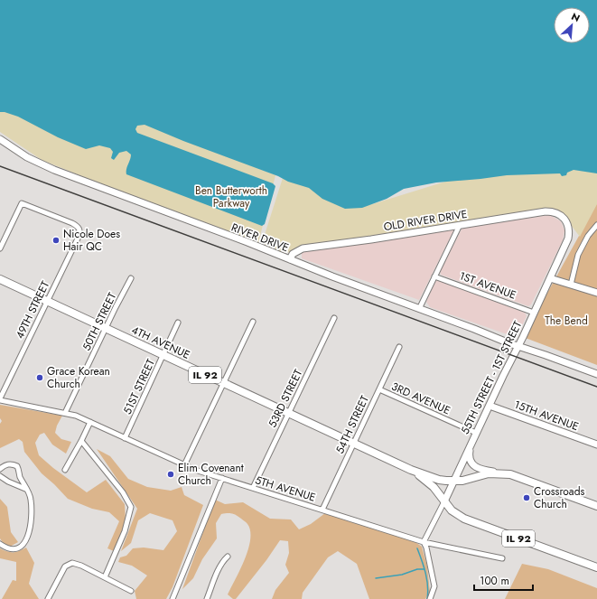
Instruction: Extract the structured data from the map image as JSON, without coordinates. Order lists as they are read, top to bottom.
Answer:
{
  "streets": {
    "main road": ["4TH AVENUE", "IL 92"],
    "street": [
      "OLD RIVER DRIVE",
      "RIVER DRIVE",
      "1ST AVENUE",
      "49TH STREET",
      "50TH STREET",
      "55TH STREET - 1ST STREET",
      "51ST STREET",
      "53RD STREET",
      "3RD AVENUE",
      "15TH AVENUE",
      "54TH STREET",
      "5TH AVENUE"
    ]
  },
  "crossings": [
    ["OLD RIVER DRIVE", "RIVER DRIVE"],
    ["OLD RIVER DRIVE", "55TH STREET - 1ST STREET"],
    ["RIVER DRIVE", "55TH STREET - 1ST STREET"],
    ["1ST AVENUE", "55TH STREET - 1ST STREET"],
    ["49TH STREET", "4TH AVENUE"],
    ["49TH STREET", "5TH AVENUE"],
    ["50TH STREET", "4TH AVENUE"],
    ["50TH STREET", "5TH AVENUE"],
    ["4TH AVENUE", "IL 92"],
    ["4TH AVENUE", "55TH STREET - 1ST STREET"],
    ["4TH AVENUE", "51ST STREET"],
    ["4TH AVENUE", "53RD STREET"],
    ["4TH AVENUE", "54TH STREET"],
    ["IL 92", "55TH STREET - 1ST STREET"],
    ["55TH STREET - 1ST STREET", "3RD AVENUE"],
    ["55TH STREET - 1ST STREET", "15TH AVENUE"],
    ["55TH STREET - 1ST STREET", "5TH AVENUE"],
    ["51ST STREET", "5TH AVENUE"],
    ["53RD STREET", "5TH AVENUE"],
    ["3RD AVENUE", "54TH STREET"],
    ["54TH STREET", "5TH AVENUE"]
  ],
  "parks": ["Ben Butterworth Parkway", "The Bend"],
  "places": [
    "Nicole Does Hair QC",
    "Grace Korean Church",
    "Elim Covenant Church",
    "Crossroads Church"
  ],
  "scale_bar": "100 m",
  "north": "top right"
}
